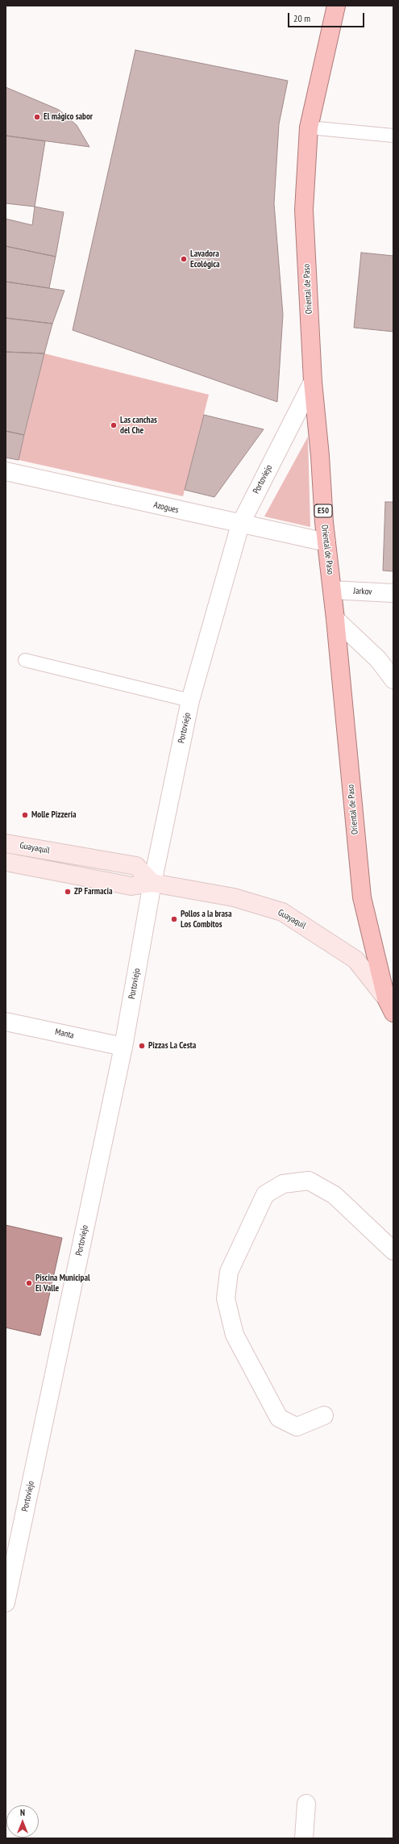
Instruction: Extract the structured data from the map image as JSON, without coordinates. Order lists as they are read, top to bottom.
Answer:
{
  "streets": {
    "highway": ["Oriental de Paso", "E50"],
    "main road": ["Guayaquil"],
    "street": [
      "Portoviejo",
      "Azogues",
      "Jarkov",
      "Manta"
    ]
  },
  "crossings": [
    ["Oriental de Paso", "Portoviejo"],
    ["Oriental de Paso", "Azogues"],
    ["Oriental de Paso", "Jarkov"],
    ["Oriental de Paso", "Guayaquil"],
    ["Portoviejo", "Azogues"],
    ["Portoviejo", "Guayaquil"],
    ["Portoviejo", "Manta"]
  ],
  "places": [
    "El mágico sabor",
    "Lavadora Ecológica",
    "Las canchas del Che",
    "Molle Pizzería",
    "ZP Farmacia",
    "Pollos a la brasa Los Combitos",
    "Pizzas La Cesta",
    "Piscina Municipal El Valle"
  ],
  "scale_bar": "20 m",
  "north": "top"
}
